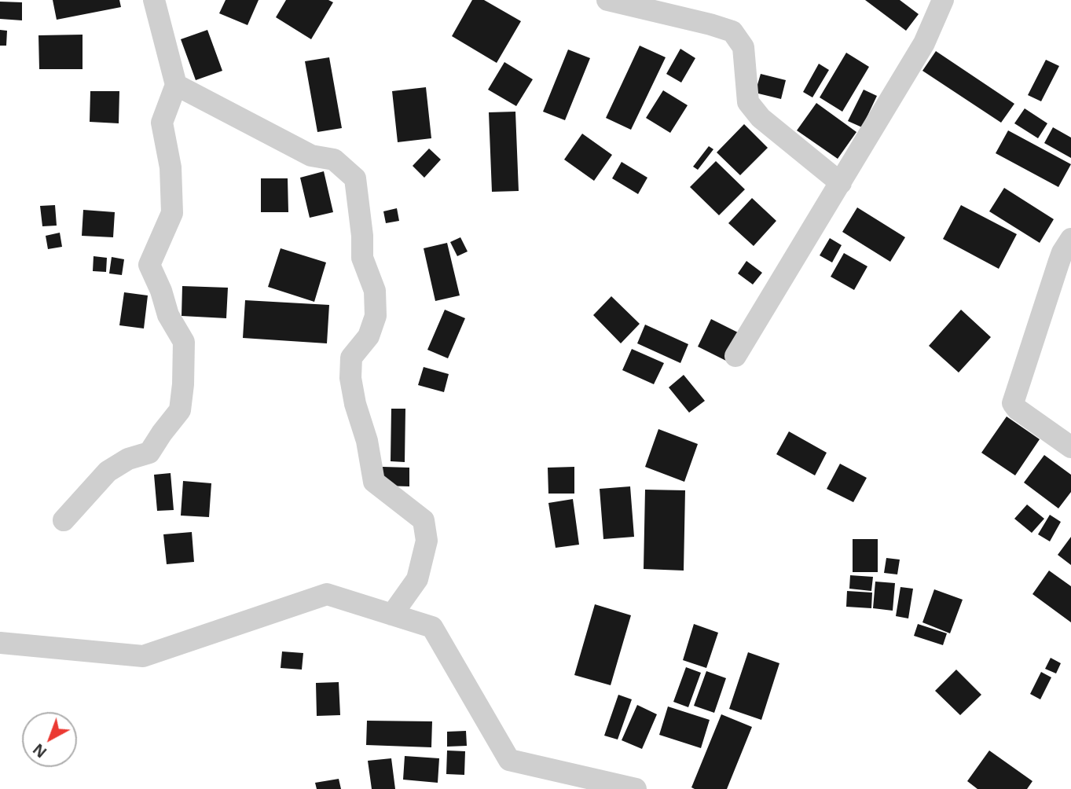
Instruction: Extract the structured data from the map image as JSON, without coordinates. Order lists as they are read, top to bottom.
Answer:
{
  "north": "bottom left"
}
